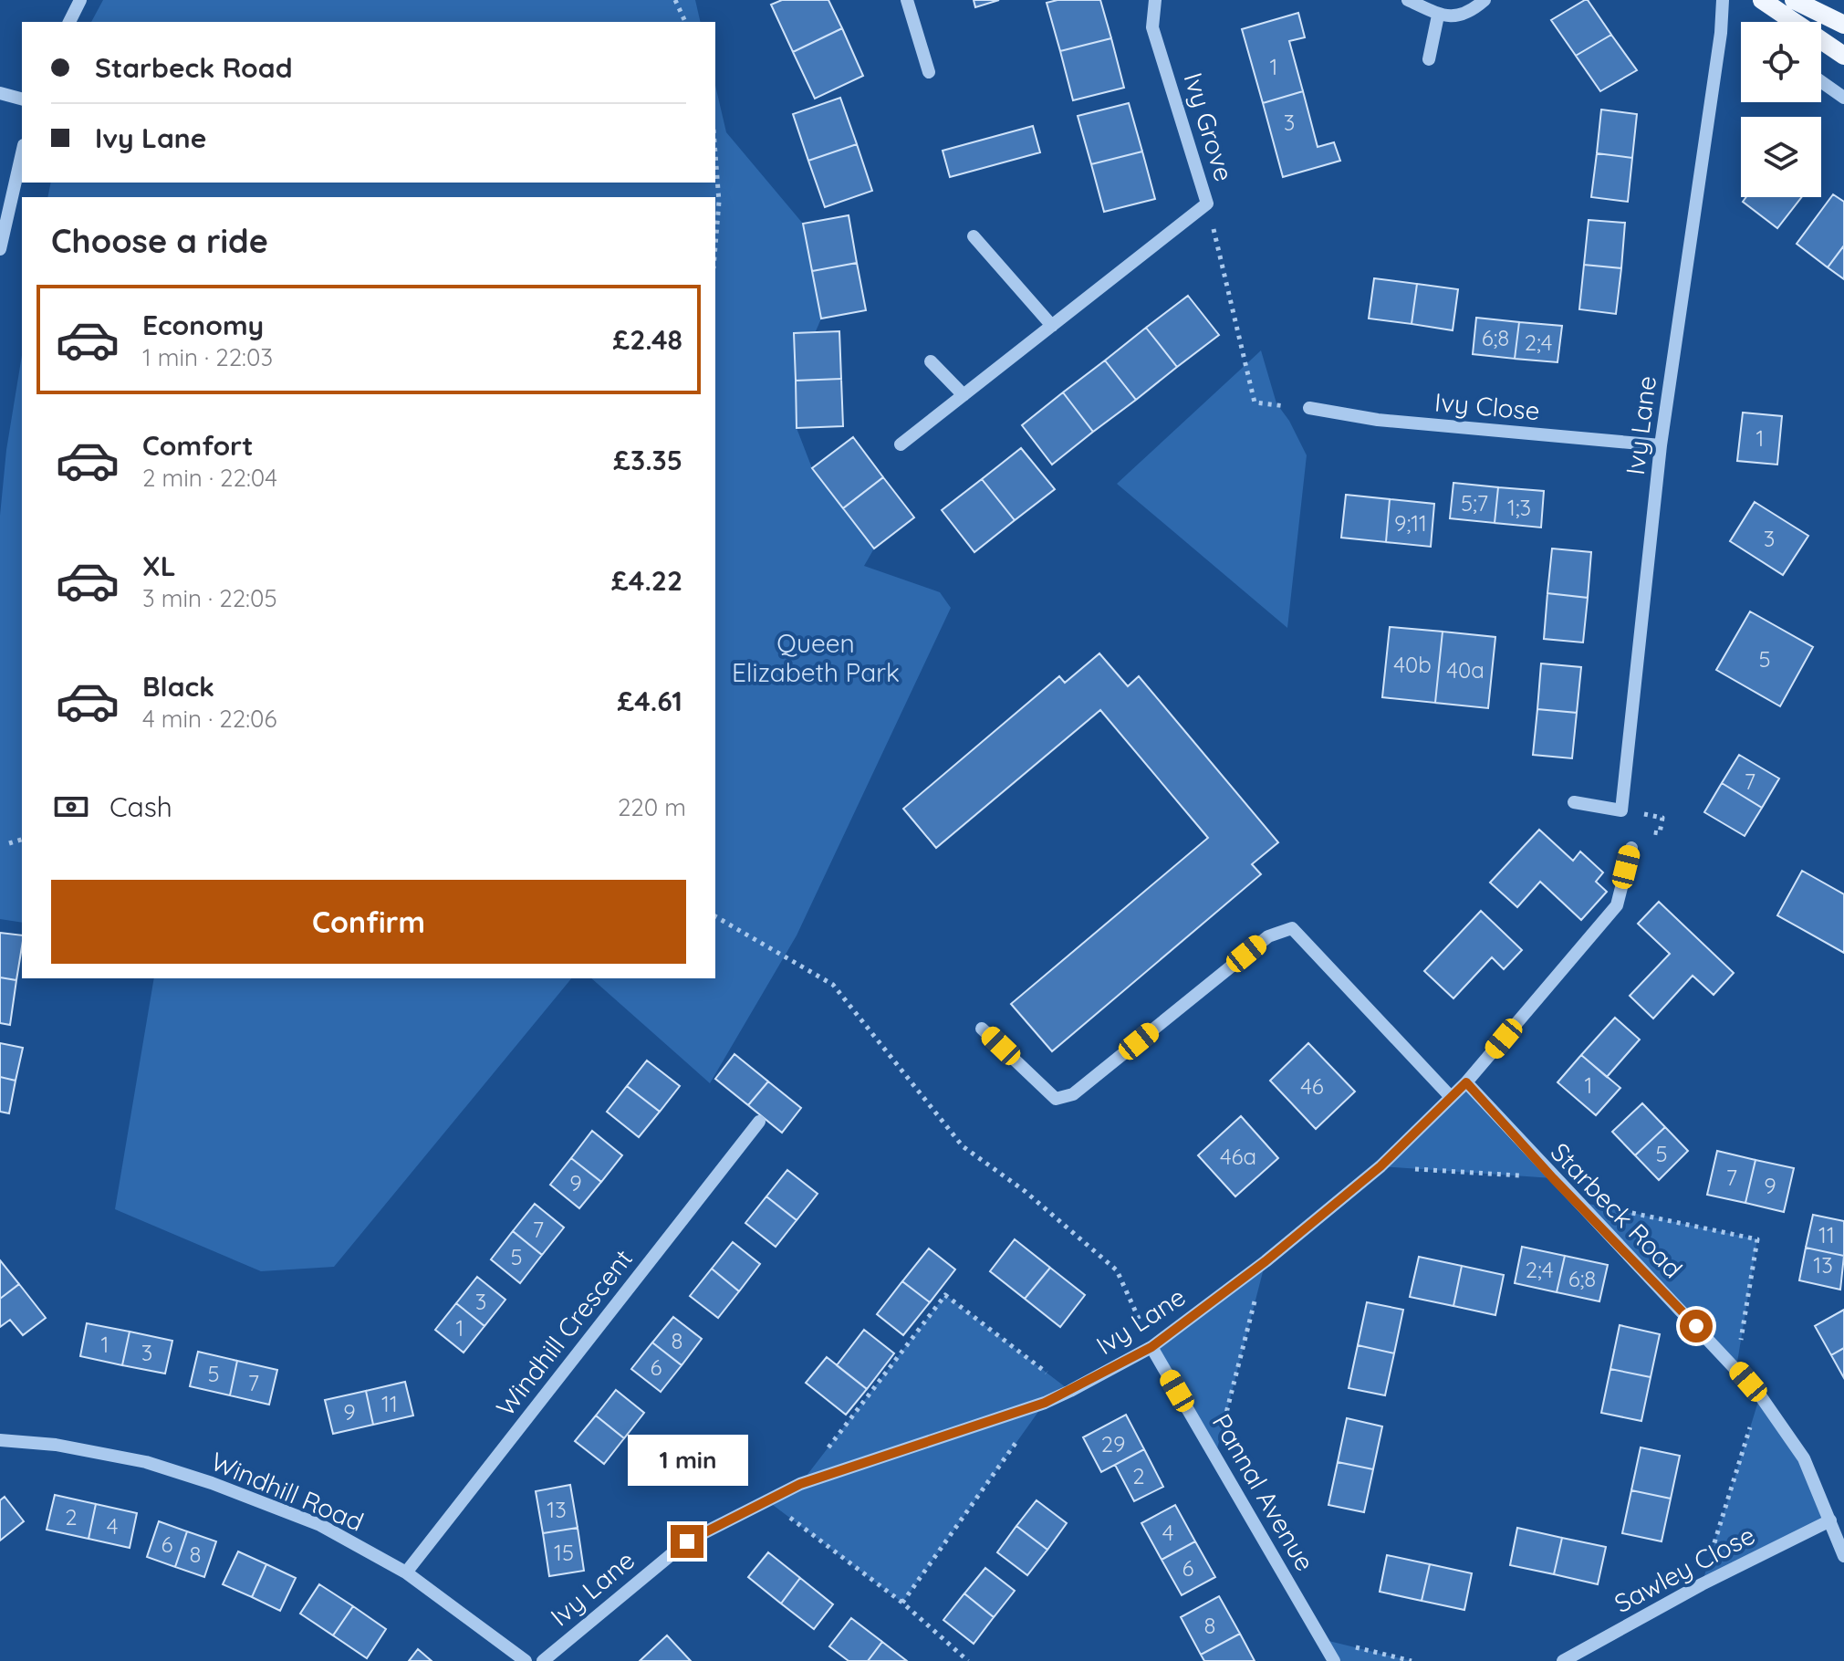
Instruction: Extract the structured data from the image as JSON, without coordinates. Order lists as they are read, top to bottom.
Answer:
{
  "streets": {
    "street": [
      "Ivy Grove",
      "Ivy Close",
      "Ivy Lane",
      "Starbeck Road",
      "Windhill Crescent",
      "Windhill Road",
      "Pannal Avenue",
      "Sawley Close"
    ]
  },
  "crossings": [
    ["Ivy Close", "Ivy Lane"],
    ["Ivy Lane", "Starbeck Road"],
    ["Ivy Lane", "Pannal Avenue"],
    ["Starbeck Road", "Sawley Close"],
    ["Windhill Crescent", "Windhill Road"]
  ],
  "parks": ["Queen Elizabeth Park"],
  "house_numbers": [
    "1",
    "3",
    "6;8",
    "2;4",
    "1",
    "5;7",
    "1;3",
    "9;11",
    "3",
    "5",
    "40b",
    "40a",
    "7",
    "1",
    "46",
    "5",
    "46a",
    "7",
    "9",
    "9",
    "7",
    "11",
    "5",
    "13",
    "2;4",
    "6;8",
    "3",
    "1",
    "8",
    "1",
    "3",
    "6",
    "5",
    "7",
    "11",
    "9",
    "29",
    "2",
    "13",
    "2",
    "4",
    "4",
    "6",
    "15",
    "8",
    "6",
    "8"
  ],
  "page": {
    "banner": ["Starbeck Road", "Ivy Lane"],
    "heading": "Choose a ride",
    "list": [
      {
        "name": "Economy",
        "note": "1 min · 22:03",
        "value": "£2.48"
      },
      {
        "name": "Comfort",
        "note": "2 min · 22:04",
        "value": "£3.35"
      },
      {
        "name": "XL",
        "note": "3 min · 22:05",
        "value": "£4.22"
      },
      {
        "name": "Black",
        "note": "4 min · 22:06",
        "value": "£4.61"
      }
    ],
    "pay": ["Cash", "220 m"],
    "buttons": "Confirm",
    "bubble": "1 min"
  }
}
